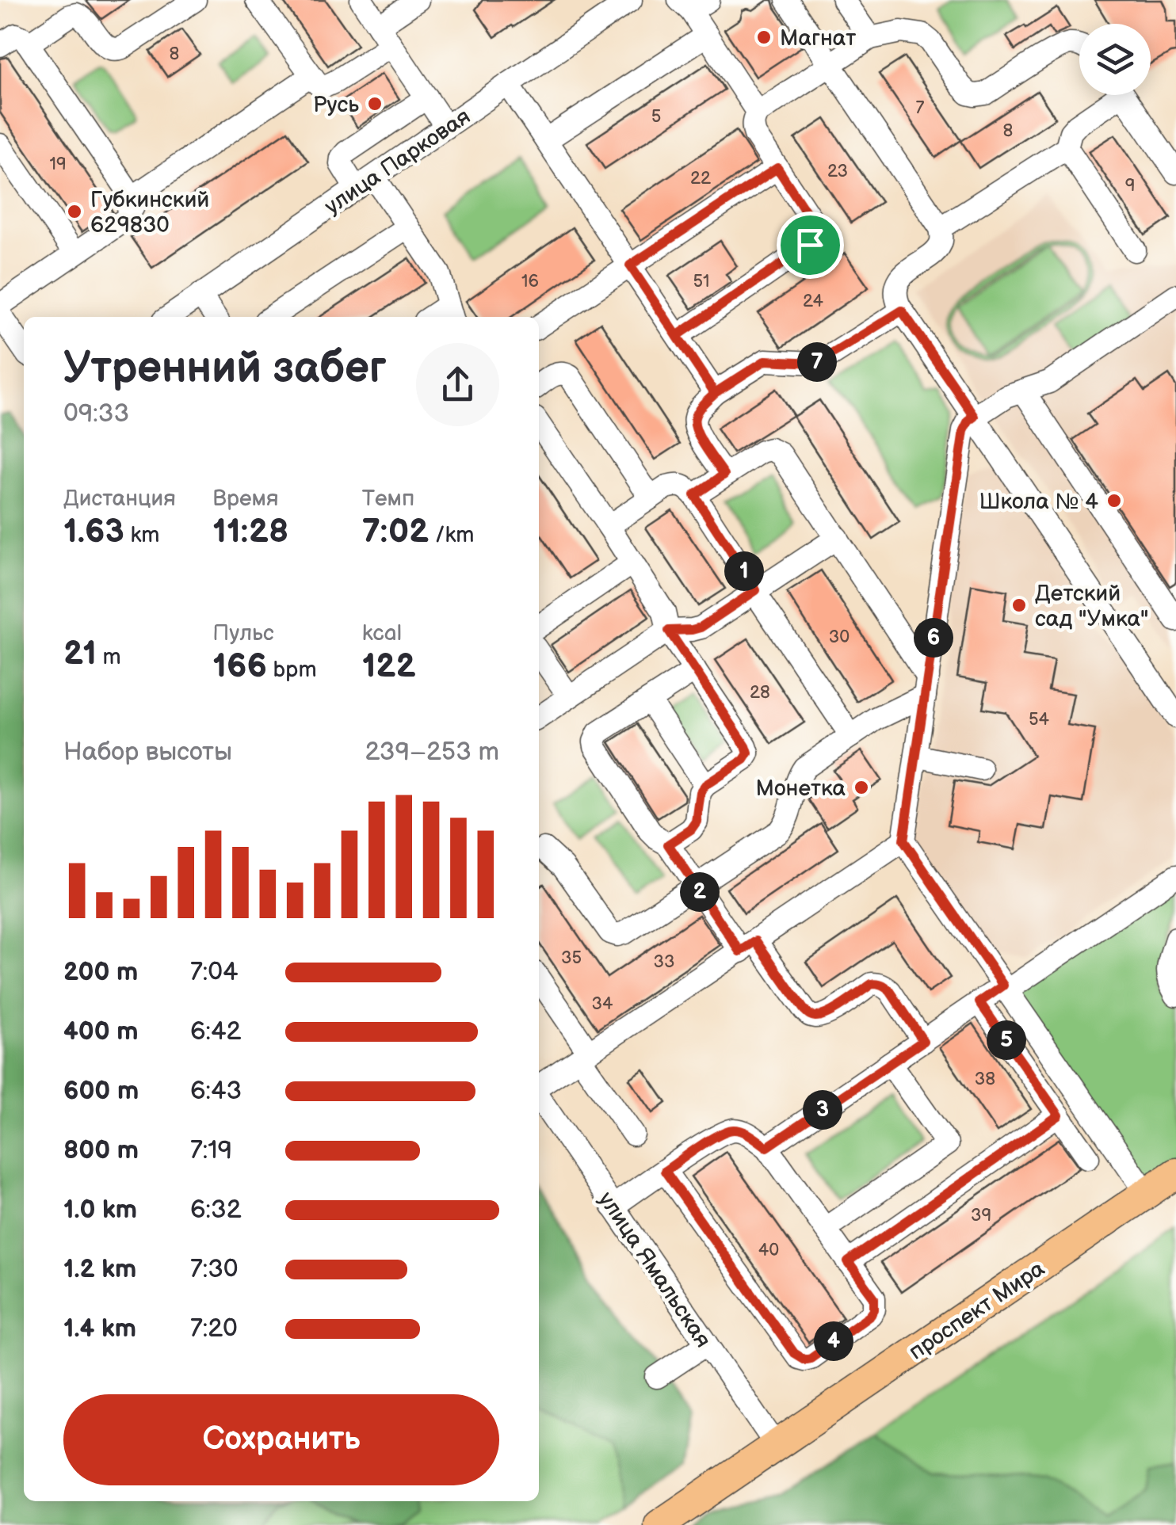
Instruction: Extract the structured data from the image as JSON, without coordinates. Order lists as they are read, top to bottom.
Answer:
{
  "streets": {
    "main road": ["проспект Мира"],
    "street": ["улица Парковая", "улица Ямальская"]
  },
  "crossings": [
    ["улица Ямальская", "проспект Мира"]
  ],
  "places": [
    "Магнат",
    "Русь",
    "Губкинский 629830",
    "Школа № 4",
    "Детский сад \"Умка\"",
    "Монетка"
  ],
  "house_numbers": [
    "8",
    "7",
    "5",
    "8",
    "19",
    "23",
    "22",
    "9",
    "16",
    "51",
    "24",
    "30",
    "28",
    "54",
    "35",
    "33",
    "34",
    "38",
    "39",
    "40"
  ],
  "page": {
    "heading": ["Утренний забег", "09:33"],
    "pins": [
      "7",
      "1",
      "6",
      "2",
      "5",
      "3",
      "4"
    ],
    "stats": [
      ["Дистанция", "1.63 km"],
      ["Время", "11:28"],
      ["Темп", "7:02 /km"],
      ["21 m"],
      ["Пульс", "166 bpm"],
      ["kcal", "122"]
    ],
    "chart": ["Набор высоты", "239–253 m"],
    "list": [
      {
        "name": "200 m",
        "note": "7:04"
      },
      {
        "name": "400 m",
        "note": "6:42"
      },
      {
        "name": "600 m",
        "note": "6:43"
      },
      {
        "name": "800 m",
        "note": "7:19"
      },
      {
        "name": "1.0 km",
        "note": "6:32"
      },
      {
        "name": "1.2 km",
        "note": "7:30"
      },
      {
        "name": "1.4 km",
        "note": "7:20"
      }
    ],
    "buttons": "Сохранить"
  }
}
